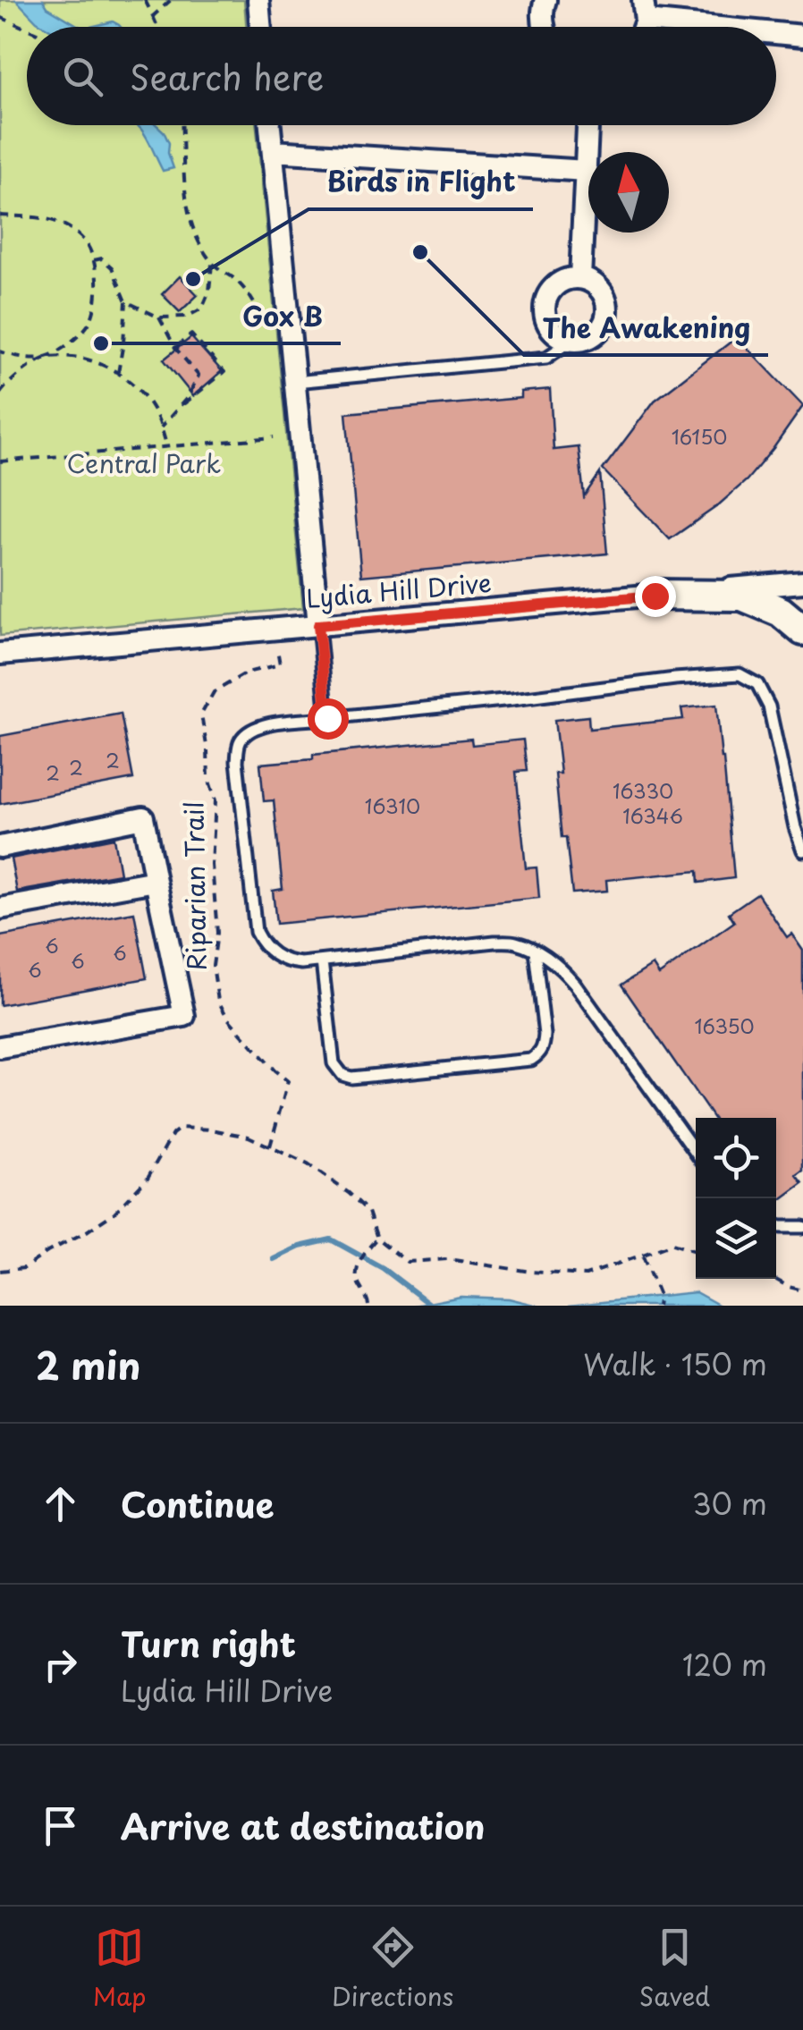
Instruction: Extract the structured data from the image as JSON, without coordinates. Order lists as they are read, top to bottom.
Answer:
{
  "streets": {
    "street": ["Lydia Hill Drive"],
    "path": ["Riparian Trail"]
  },
  "parks": ["Central Park"],
  "places": ["The Awakening", "Birds in Flight", "Gox B"],
  "house_numbers": [
    "16150",
    "2",
    "2",
    "2",
    "16330",
    "16310",
    "16346",
    "6",
    "6",
    "6",
    "6",
    "16350"
  ],
  "north": "top",
  "page": {
    "search": "Search here",
    "heading": ["2 min", "Walk · 150 m"],
    "list": [
      ["Continue", "30 m"],
      ["Turn right", "Lydia Hill Drive", "120 m"],
      "Arrive at destination"
    ],
    "nav": ["Map", "Directions", "Saved"]
  }
}
